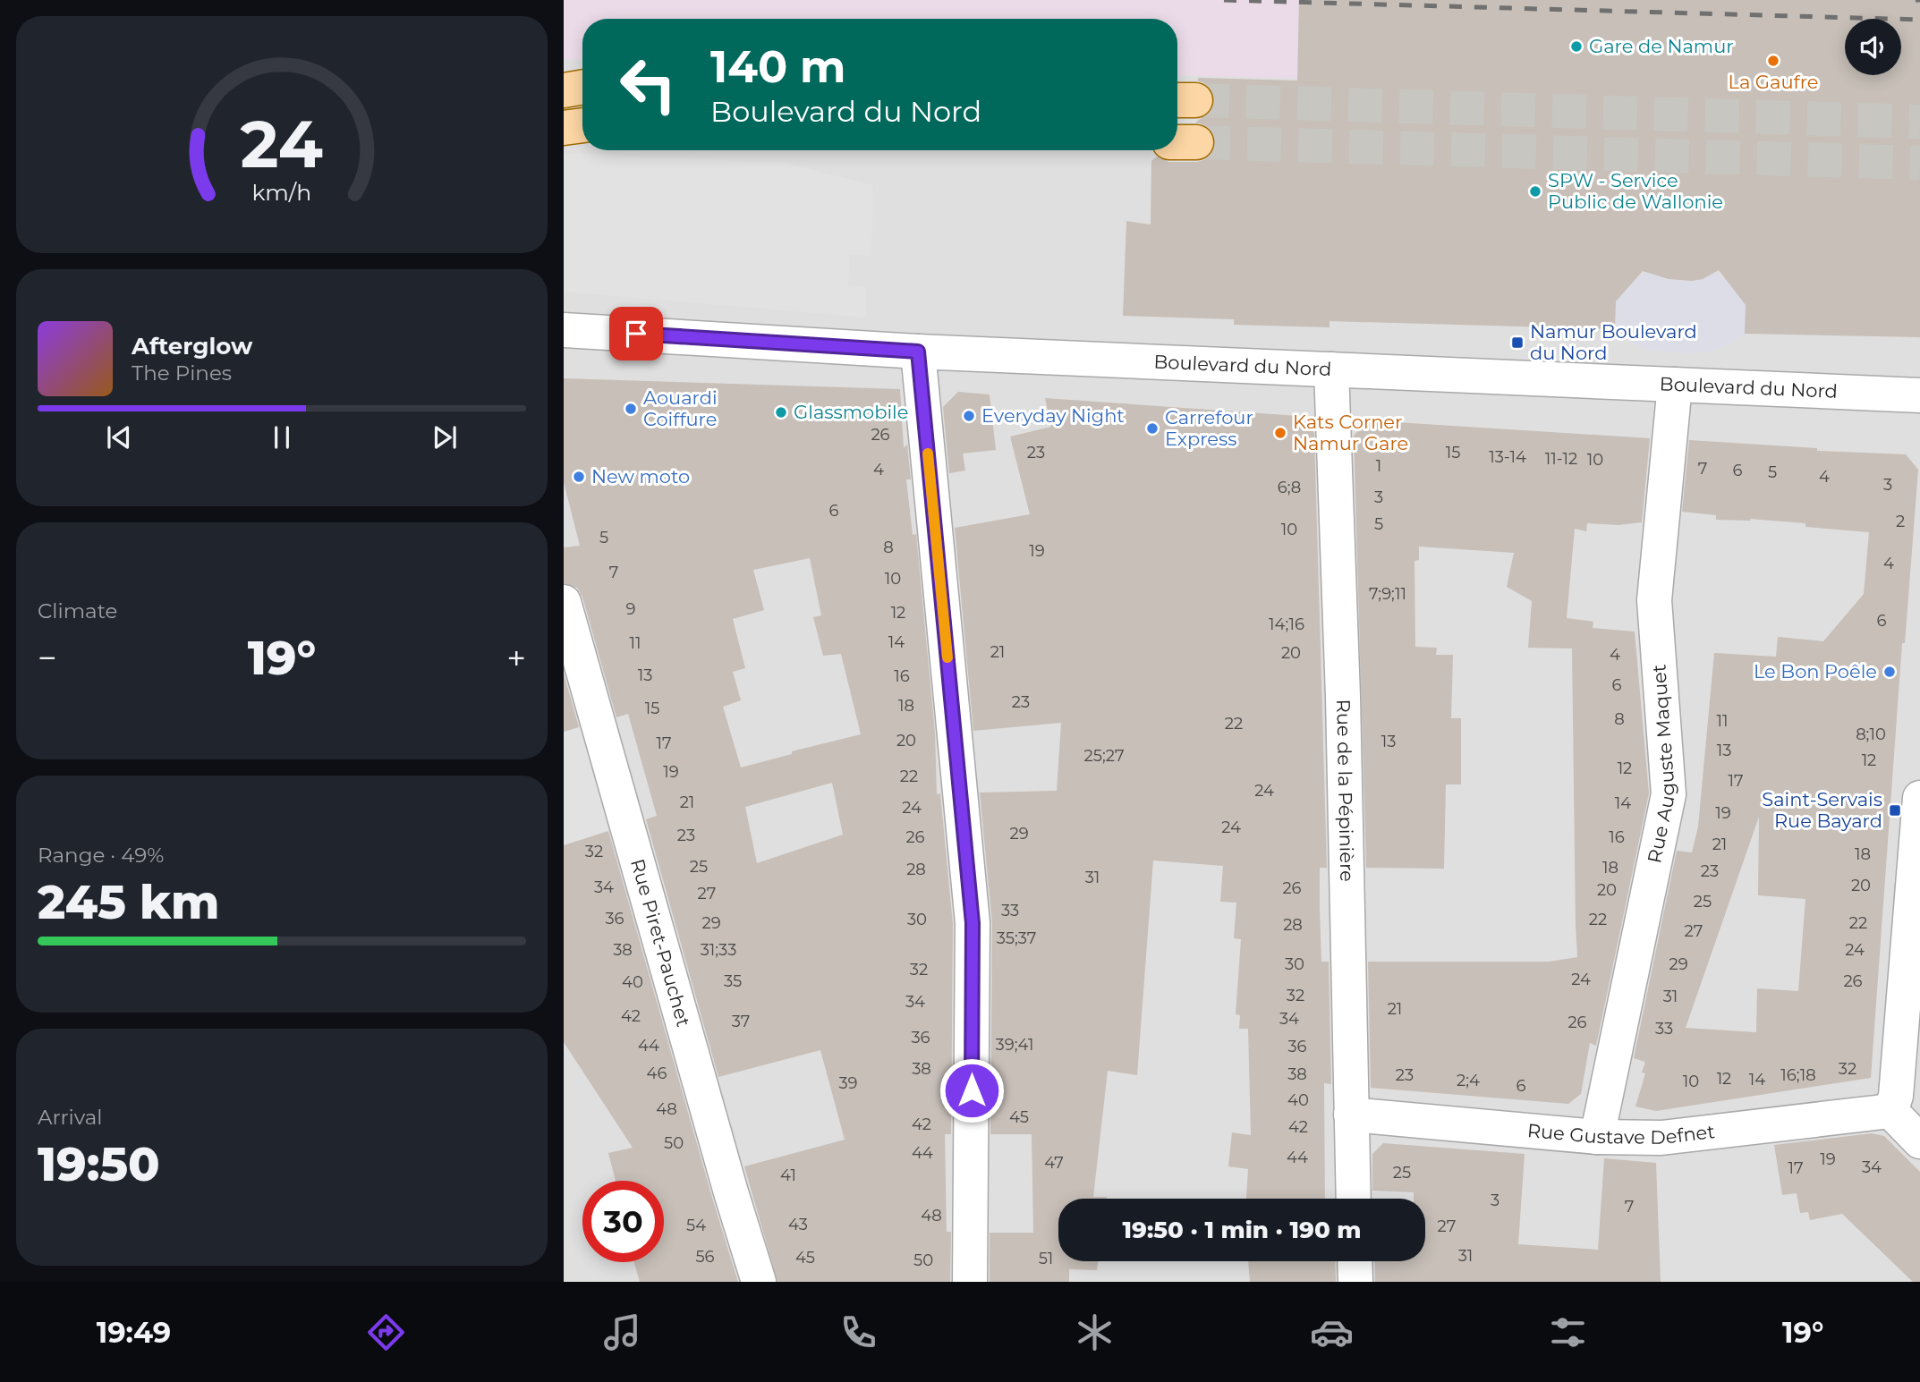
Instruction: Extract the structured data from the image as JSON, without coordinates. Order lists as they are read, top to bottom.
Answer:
{
  "streets": {
    "street": [
      "Boulevard du Nord",
      "Rue Auguste Maquet",
      "Rue de la Pépinière",
      "Rue Piret-Pauchet",
      "Rue Gustave Defnet"
    ]
  },
  "crossings": [
    ["Boulevard du Nord", "Rue Auguste Maquet"],
    ["Boulevard du Nord", "Rue de la Pépinière"],
    ["Rue Auguste Maquet", "Rue Gustave Defnet"],
    ["Rue de la Pépinière", "Rue Gustave Defnet"]
  ],
  "places": {
    "other": [
      "Gare de Namur",
      "La Gaufre",
      "SPW - Service Public de Wallonie",
      "Aouardi Coiffure",
      "Glassmobile",
      "Everyday Night",
      "Carrefour Express",
      "Kats Corner Namur Gare",
      "New moto",
      "Le Bon Poêle"
    ],
    "transit": ["Namur Boulevard du Nord", "Saint-Servais Rue Bayard"]
  },
  "house_numbers": [
    "26",
    "23",
    "15",
    "13-14",
    "11-12",
    "10",
    "1",
    "7",
    "4",
    "6",
    "5",
    "4",
    "3",
    "6;8",
    "3",
    "6",
    "2",
    "5",
    "10",
    "5",
    "8",
    "19",
    "4",
    "7",
    "10",
    "7;9;11",
    "9",
    "12",
    "6",
    "14;16",
    "14",
    "11",
    "21",
    "20",
    "4",
    "13",
    "16",
    "6",
    "23",
    "18",
    "15",
    "8",
    "11",
    "22",
    "8;10",
    "20",
    "13",
    "17",
    "13",
    "25;27",
    "12",
    "12",
    "19",
    "22",
    "17",
    "24",
    "21",
    "14",
    "24",
    "19",
    "24",
    "29",
    "23",
    "26",
    "16",
    "21",
    "32",
    "18",
    "25",
    "18",
    "28",
    "23",
    "31",
    "20",
    "34",
    "26",
    "20",
    "27",
    "25",
    "33",
    "36",
    "30",
    "22",
    "29",
    "22",
    "28",
    "27",
    "35;37",
    "38",
    "31;33",
    "24",
    "30",
    "29",
    "32",
    "24",
    "35",
    "26",
    "40",
    "32",
    "31",
    "34",
    "21",
    "42",
    "34",
    "37",
    "26",
    "33",
    "36",
    "39;41",
    "44",
    "36",
    "38",
    "32",
    "46",
    "38",
    "23",
    "16;18",
    "12",
    "14",
    "2;4",
    "10",
    "39",
    "6",
    "40",
    "48",
    "45",
    "42",
    "42",
    "50",
    "44",
    "44",
    "19",
    "47",
    "34",
    "17",
    "25",
    "41",
    "3",
    "7",
    "48",
    "43",
    "54",
    "27",
    "31",
    "56",
    "45",
    "51",
    "50"
  ],
  "page": {
    "turn": ["140 m", "Boulevard du Nord"],
    "song": ["Afterglow", "The Pines"],
    "tile": [
      "Climate",
      ["Range · 49%", "245 km"],
      ["Arrival", "19:50"]
    ],
    "heat": ["−", "19°", "+"],
    "limit": "30",
    "trip": "19:50 · 1 min · 190 m",
    "tabs": ["19:49", "19°"],
    "gauge": ["24", "km/h"]
  }
}
